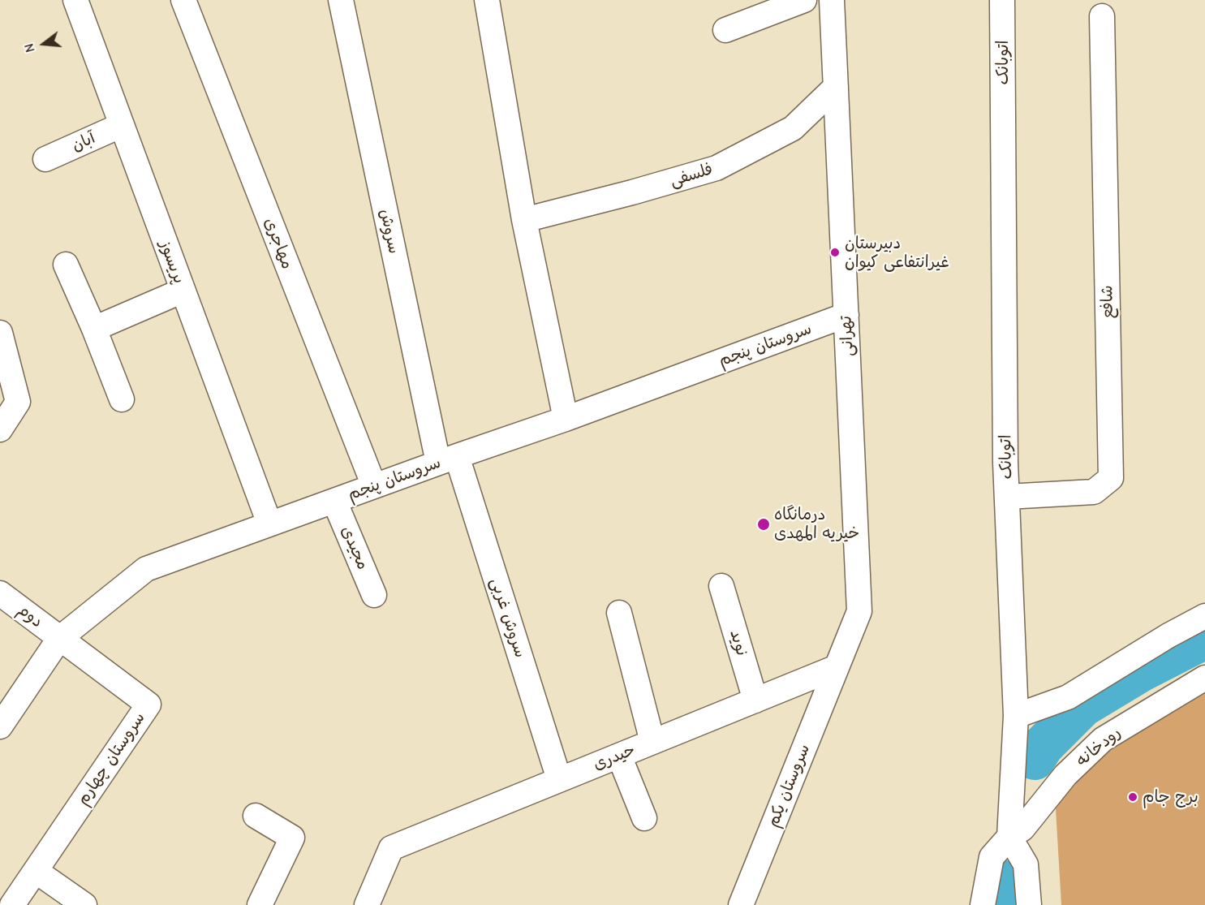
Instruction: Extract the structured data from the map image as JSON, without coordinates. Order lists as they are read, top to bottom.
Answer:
{
  "streets": {
    "street": [
      "اتوبانک",
      "آبان",
      "فلسفی",
      "سروش",
      "مهاجری",
      "پریسوز",
      "شافع",
      "تهرانی",
      "سروستان پنجم",
      "مجیدی",
      "دوم",
      "سروش غربی",
      "نوید",
      "رودخانه",
      "حیدری",
      "سروستان چهارم",
      "سروستان یکم"
    ]
  },
  "crossings": [
    ["اتوبانک", "شافع"],
    ["اتوبانک", "رودخانه"],
    ["آبان", "پریسوز"],
    ["فلسفی", "تهرانی"],
    ["سروش", "سروستان پنجم"],
    ["سروش", "سروش غربی"],
    ["مهاجری", "سروستان پنجم"],
    ["پریسوز", "سروستان پنجم"],
    ["تهرانی", "سروستان پنجم"],
    ["تهرانی", "حیدری"],
    ["تهرانی", "سروستان یکم"],
    ["سروستان پنجم", "مجیدی"],
    ["سروستان پنجم", "دوم"],
    ["سروستان پنجم", "سروش غربی"],
    ["سروستان پنجم", "سروستان چهارم"],
    ["دوم", "سروستان چهارم"],
    ["سروش غربی", "حیدری"],
    ["نوید", "حیدری"],
    ["حیدری", "سروستان یکم"]
  ],
  "places": ["دبیرستان غیرانتفاعی کیوان", "درمانگاه خیریه المهدی", "برج جام"],
  "north": "left"
}
